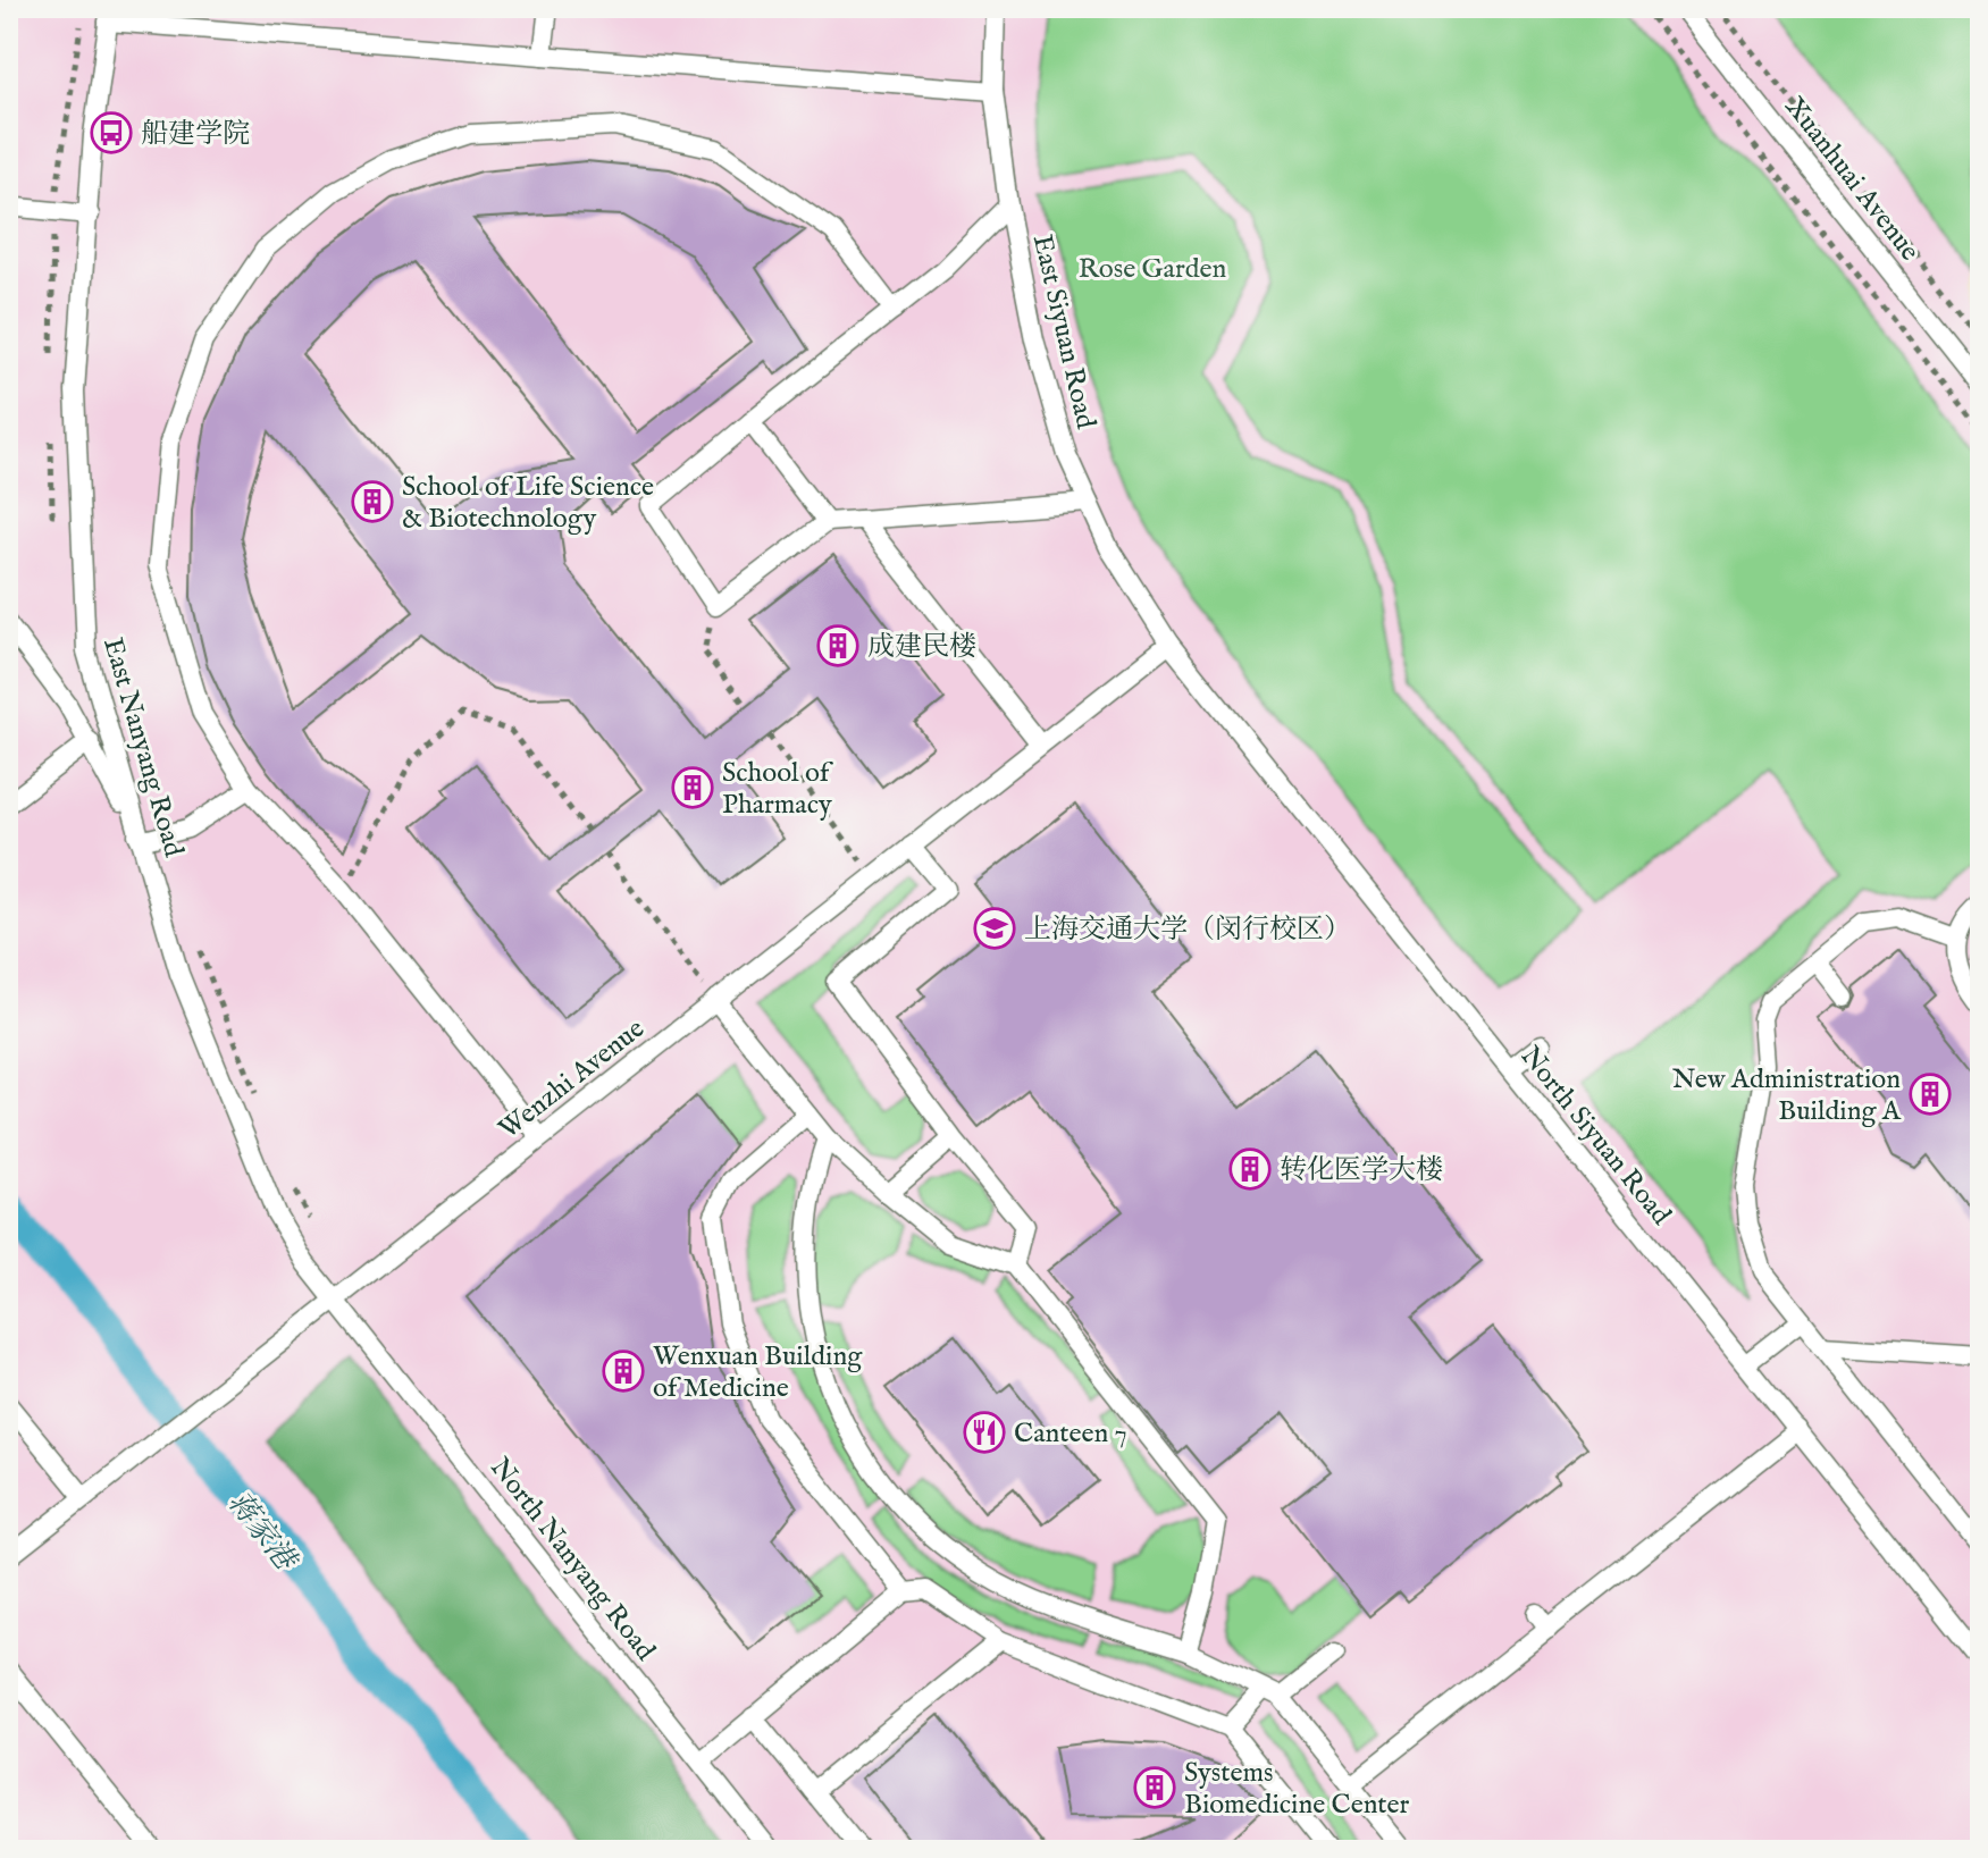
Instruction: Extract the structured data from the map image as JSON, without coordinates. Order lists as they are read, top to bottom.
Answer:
{
  "streets": {
    "lane": [
      "Xuanhuai Avenue",
      "East Siyuan Road",
      "East Nanyang Road",
      "Wenzhi Avenue",
      "North Siyuan Road",
      "North Nanyang Road"
    ]
  },
  "crossings": [
    ["East Siyuan Road", "Wenzhi Avenue"],
    ["East Siyuan Road", "North Siyuan Road"],
    ["East Nanyang Road", "Wenzhi Avenue"],
    ["East Nanyang Road", "North Nanyang Road"],
    ["Wenzhi Avenue", "North Siyuan Road"],
    ["Wenzhi Avenue", "North Nanyang Road"]
  ],
  "water": ["蒋家港"],
  "parks": ["Rose Garden"],
  "places": {
    "bus stop": ["船建学院"],
    "building": [
      "School of Life Science & Biotechnology",
      "成建民楼",
      "School of Pharmacy",
      "New Administration Building A",
      "转化医学大楼",
      "Wenxuan Building of Medicine",
      "Systems Biomedicine Center"
    ],
    "school or university": ["上海交通大学（闵行校区）"],
    "restaurant": ["Canteen 7"]
  }
}
